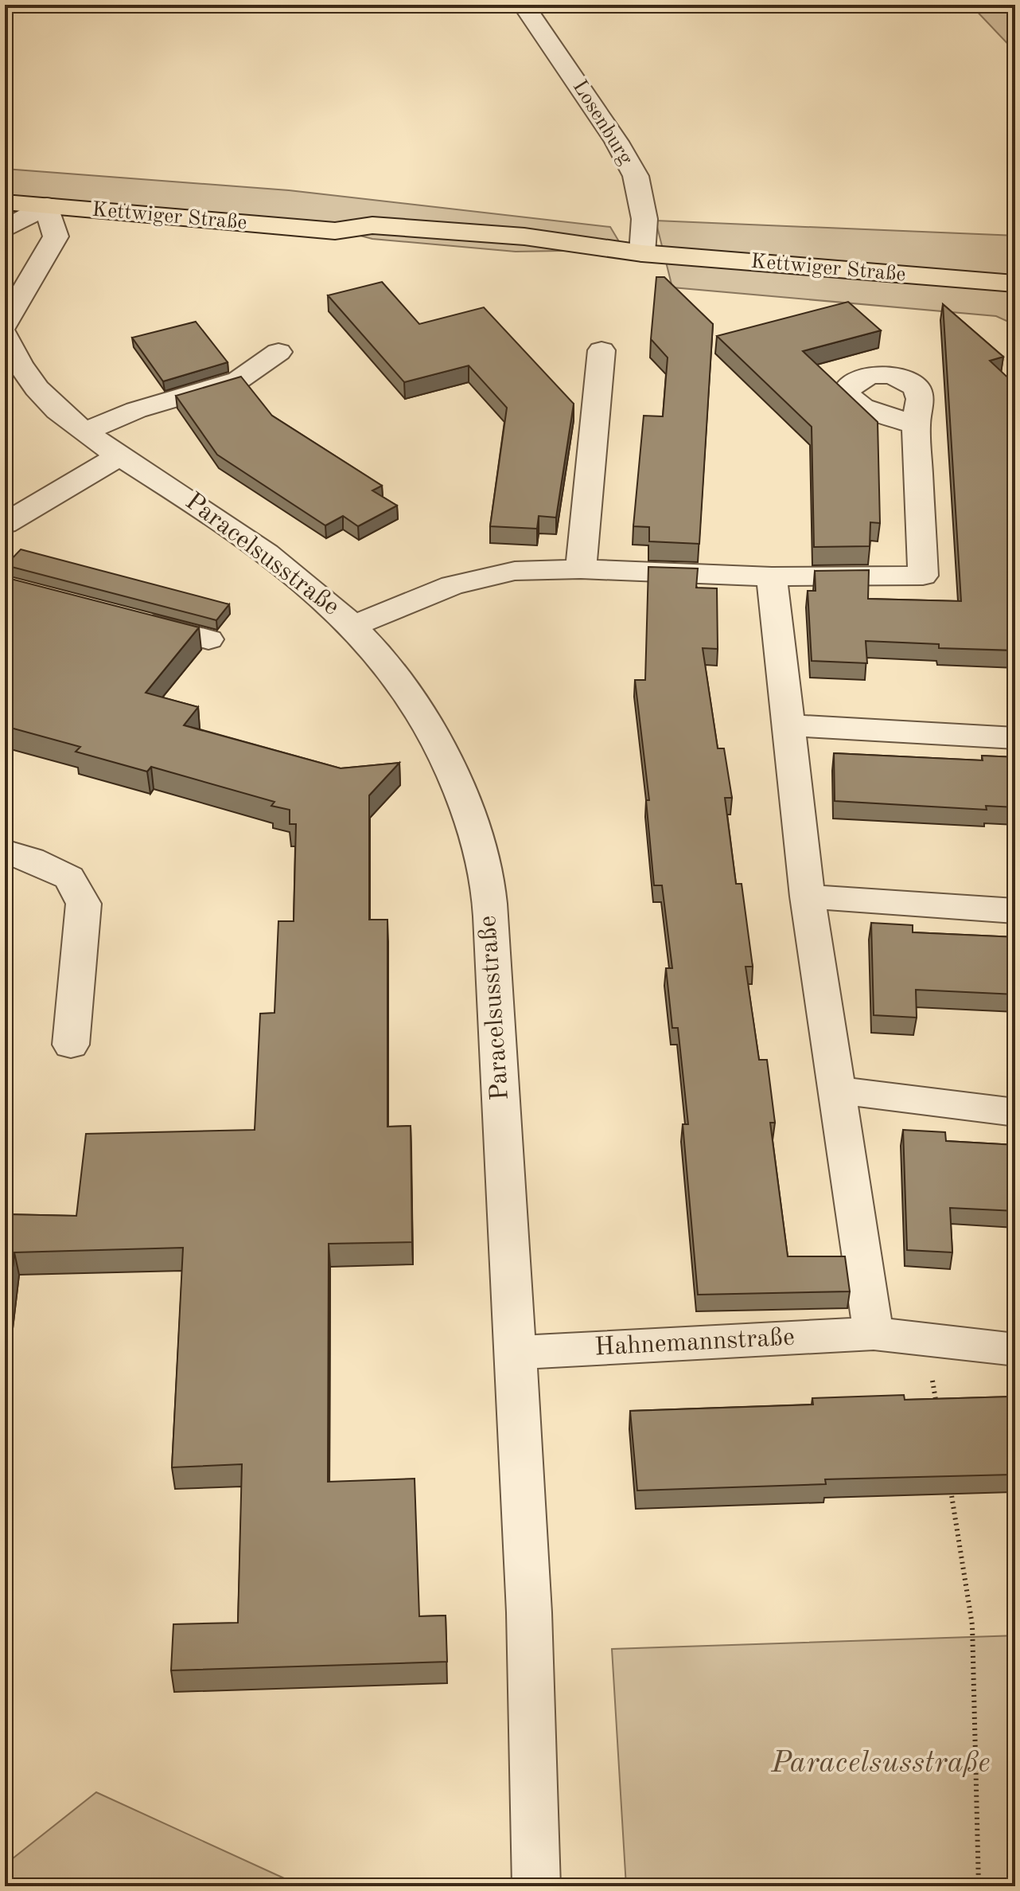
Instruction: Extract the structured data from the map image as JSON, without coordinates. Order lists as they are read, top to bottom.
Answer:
{
  "streets": {
    "main road": ["Kettwiger Straße"],
    "street": ["Losenburg", "Paracelsusstraße", "Hahnemannstraße"]
  },
  "crossings": [
    ["Losenburg", "Kettwiger Straße"],
    ["Paracelsusstraße", "Hahnemannstraße"]
  ],
  "parks": ["Paracelsusstraße"]
}
